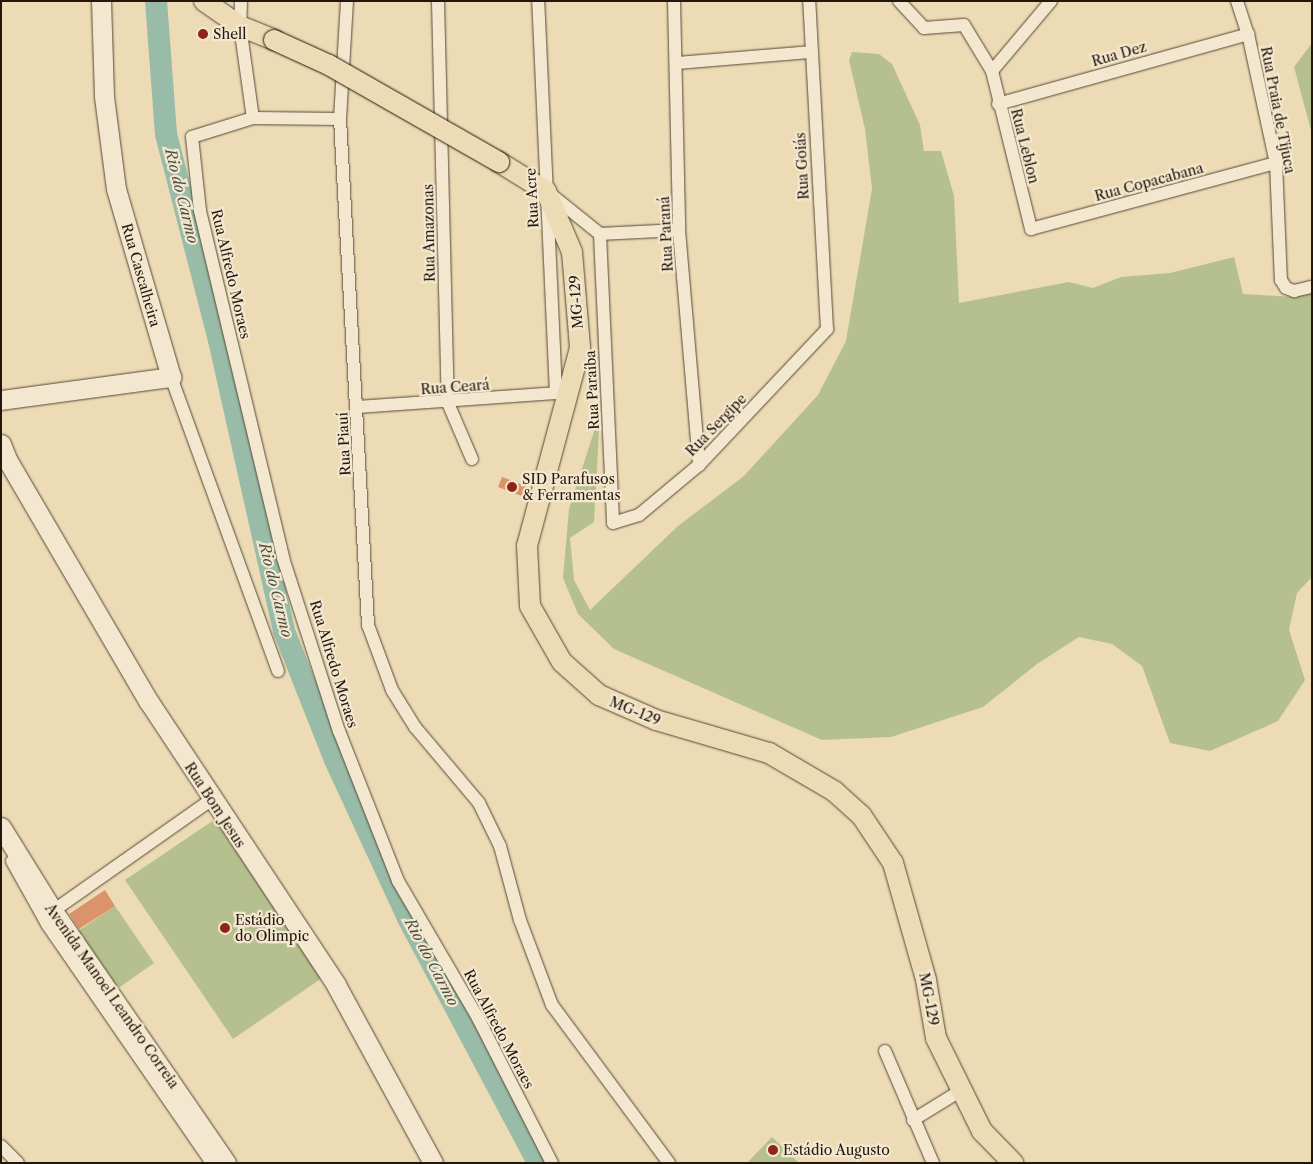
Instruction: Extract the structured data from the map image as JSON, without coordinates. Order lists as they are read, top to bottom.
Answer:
{
  "streets": {
    "main road": ["MG-129"],
    "street": [
      "Rua Dez",
      "Rua Praia de Tijuca",
      "Rua Leblon",
      "Rua Goiás",
      "Rua Copacabana",
      "Rua Acre",
      "Rua Amazonas",
      "Rua Paraná",
      "Rua Alfredo Moraes",
      "Rua Cascalheira",
      "Rua Ceará",
      "Rua Paraíba",
      "Rua Sergipe",
      "Rua Piauí",
      "Rua Bom Jesus",
      "Avenida Manoel Leandro Correia"
    ]
  },
  "crossings": [
    ["Rua Dez", "Rua Praia de Tijuca"],
    ["Rua Dez", "Rua Leblon"],
    ["Rua Praia de Tijuca", "Rua Copacabana"],
    ["Rua Leblon", "Rua Copacabana"],
    ["Rua Goiás", "Rua Sergipe"],
    ["Rua Acre", "MG-129"],
    ["Rua Acre", "Rua Ceará"],
    ["Rua Amazonas", "Rua Ceará"],
    ["Rua Paraná", "Rua Sergipe"],
    ["Rua Ceará", "Rua Piauí"],
    ["Rua Paraíba", "Rua Sergipe"]
  ],
  "water": ["Rio do Carmo"],
  "places": [
    "Shell",
    "SID Parafusos & Ferramentas",
    "Estádio do Olimpic",
    "Estádio Augusto"
  ]
}
